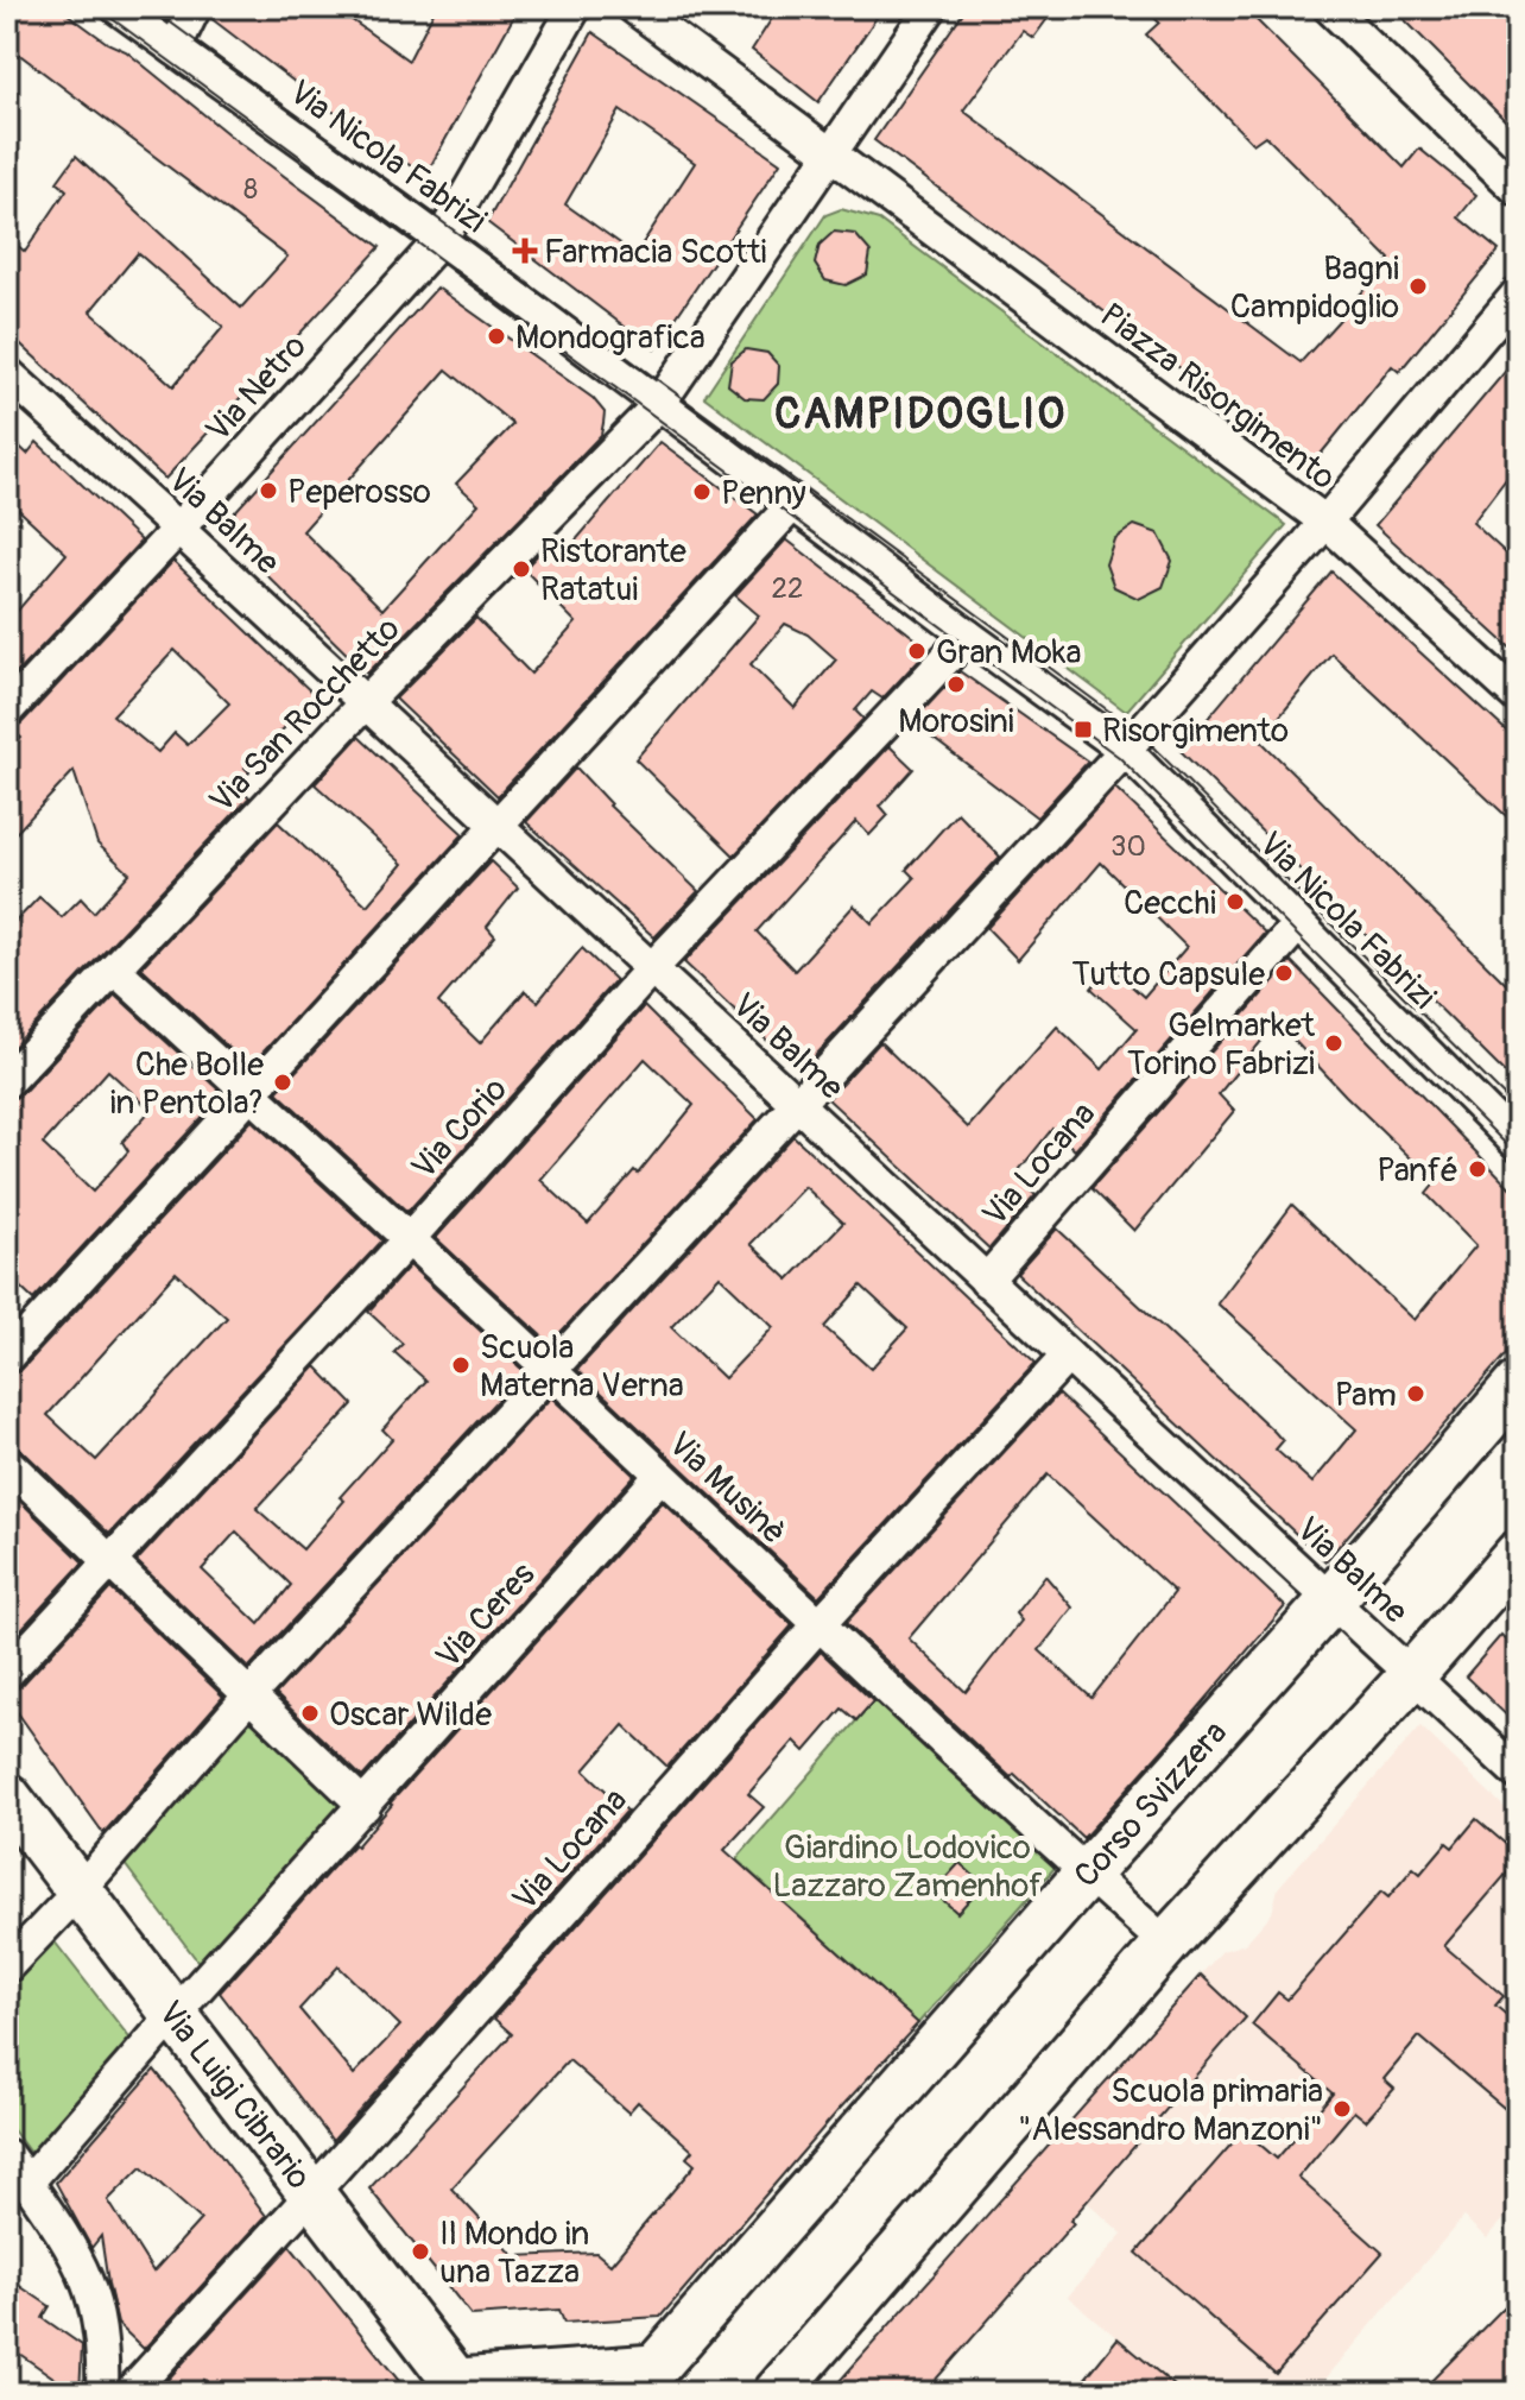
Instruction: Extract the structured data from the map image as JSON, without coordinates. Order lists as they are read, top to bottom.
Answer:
{
  "streets": {
    "street": [
      "Via Nicola Fabrizi",
      "Via Netro",
      "Piazza Risorgimento",
      "Via Balme",
      "Via San Rocchetto",
      "Via Corio",
      "Via Locana",
      "Via Musinè",
      "Via Ceres",
      "Corso Svizzera",
      "Via Luigi Cibrario"
    ]
  },
  "crossings": [
    ["Via Nicola Fabrizi", "Via Netro"],
    ["Via Nicola Fabrizi", "Piazza Risorgimento"],
    ["Via Nicola Fabrizi", "Via San Rocchetto"],
    ["Via Nicola Fabrizi", "Via Locana"],
    ["Via Netro", "Via Balme"],
    ["Piazza Risorgimento", "Via Balme"],
    ["Piazza Risorgimento", "Via Musinè"],
    ["Piazza Risorgimento", "Via Luigi Cibrario"],
    ["Via Balme", "Via San Rocchetto"],
    ["Via Balme", "Via Corio"],
    ["Via Balme", "Via Locana"],
    ["Via Balme", "Corso Svizzera"],
    ["Via San Rocchetto", "Via Musinè"],
    ["Via Corio", "Via Musinè"],
    ["Via Locana", "Via Musinè"],
    ["Via Locana", "Via Luigi Cibrario"],
    ["Via Musinè", "Via Ceres"],
    ["Via Musinè", "Corso Svizzera"],
    ["Via Ceres", "Via Luigi Cibrario"]
  ],
  "districts": ["CAMPIDOGLIO"],
  "parks": ["Giardino Lodovico Lazzaro Zamenhof"],
  "places": {
    "health": ["Farmacia Scotti"],
    "other": [
      "Bagni Campidoglio",
      "Mondografica",
      "Peperosso",
      "Penny",
      "Ristorante Ratatui",
      "Gran Moka",
      "Morosini",
      "Cecchi",
      "Tutto Capsule",
      "Gelmarket Torino Fabrizi",
      "Che Bolle in Pentola?",
      "Panfé",
      "Scuola Materna Verna",
      "Pam",
      "Oscar Wilde",
      "Scuola primaria \"Alessandro Manzoni\"",
      "Il Mondo in una Tazza"
    ],
    "transit": ["Risorgimento"]
  },
  "house_numbers": ["8", "22", "30"]
}
